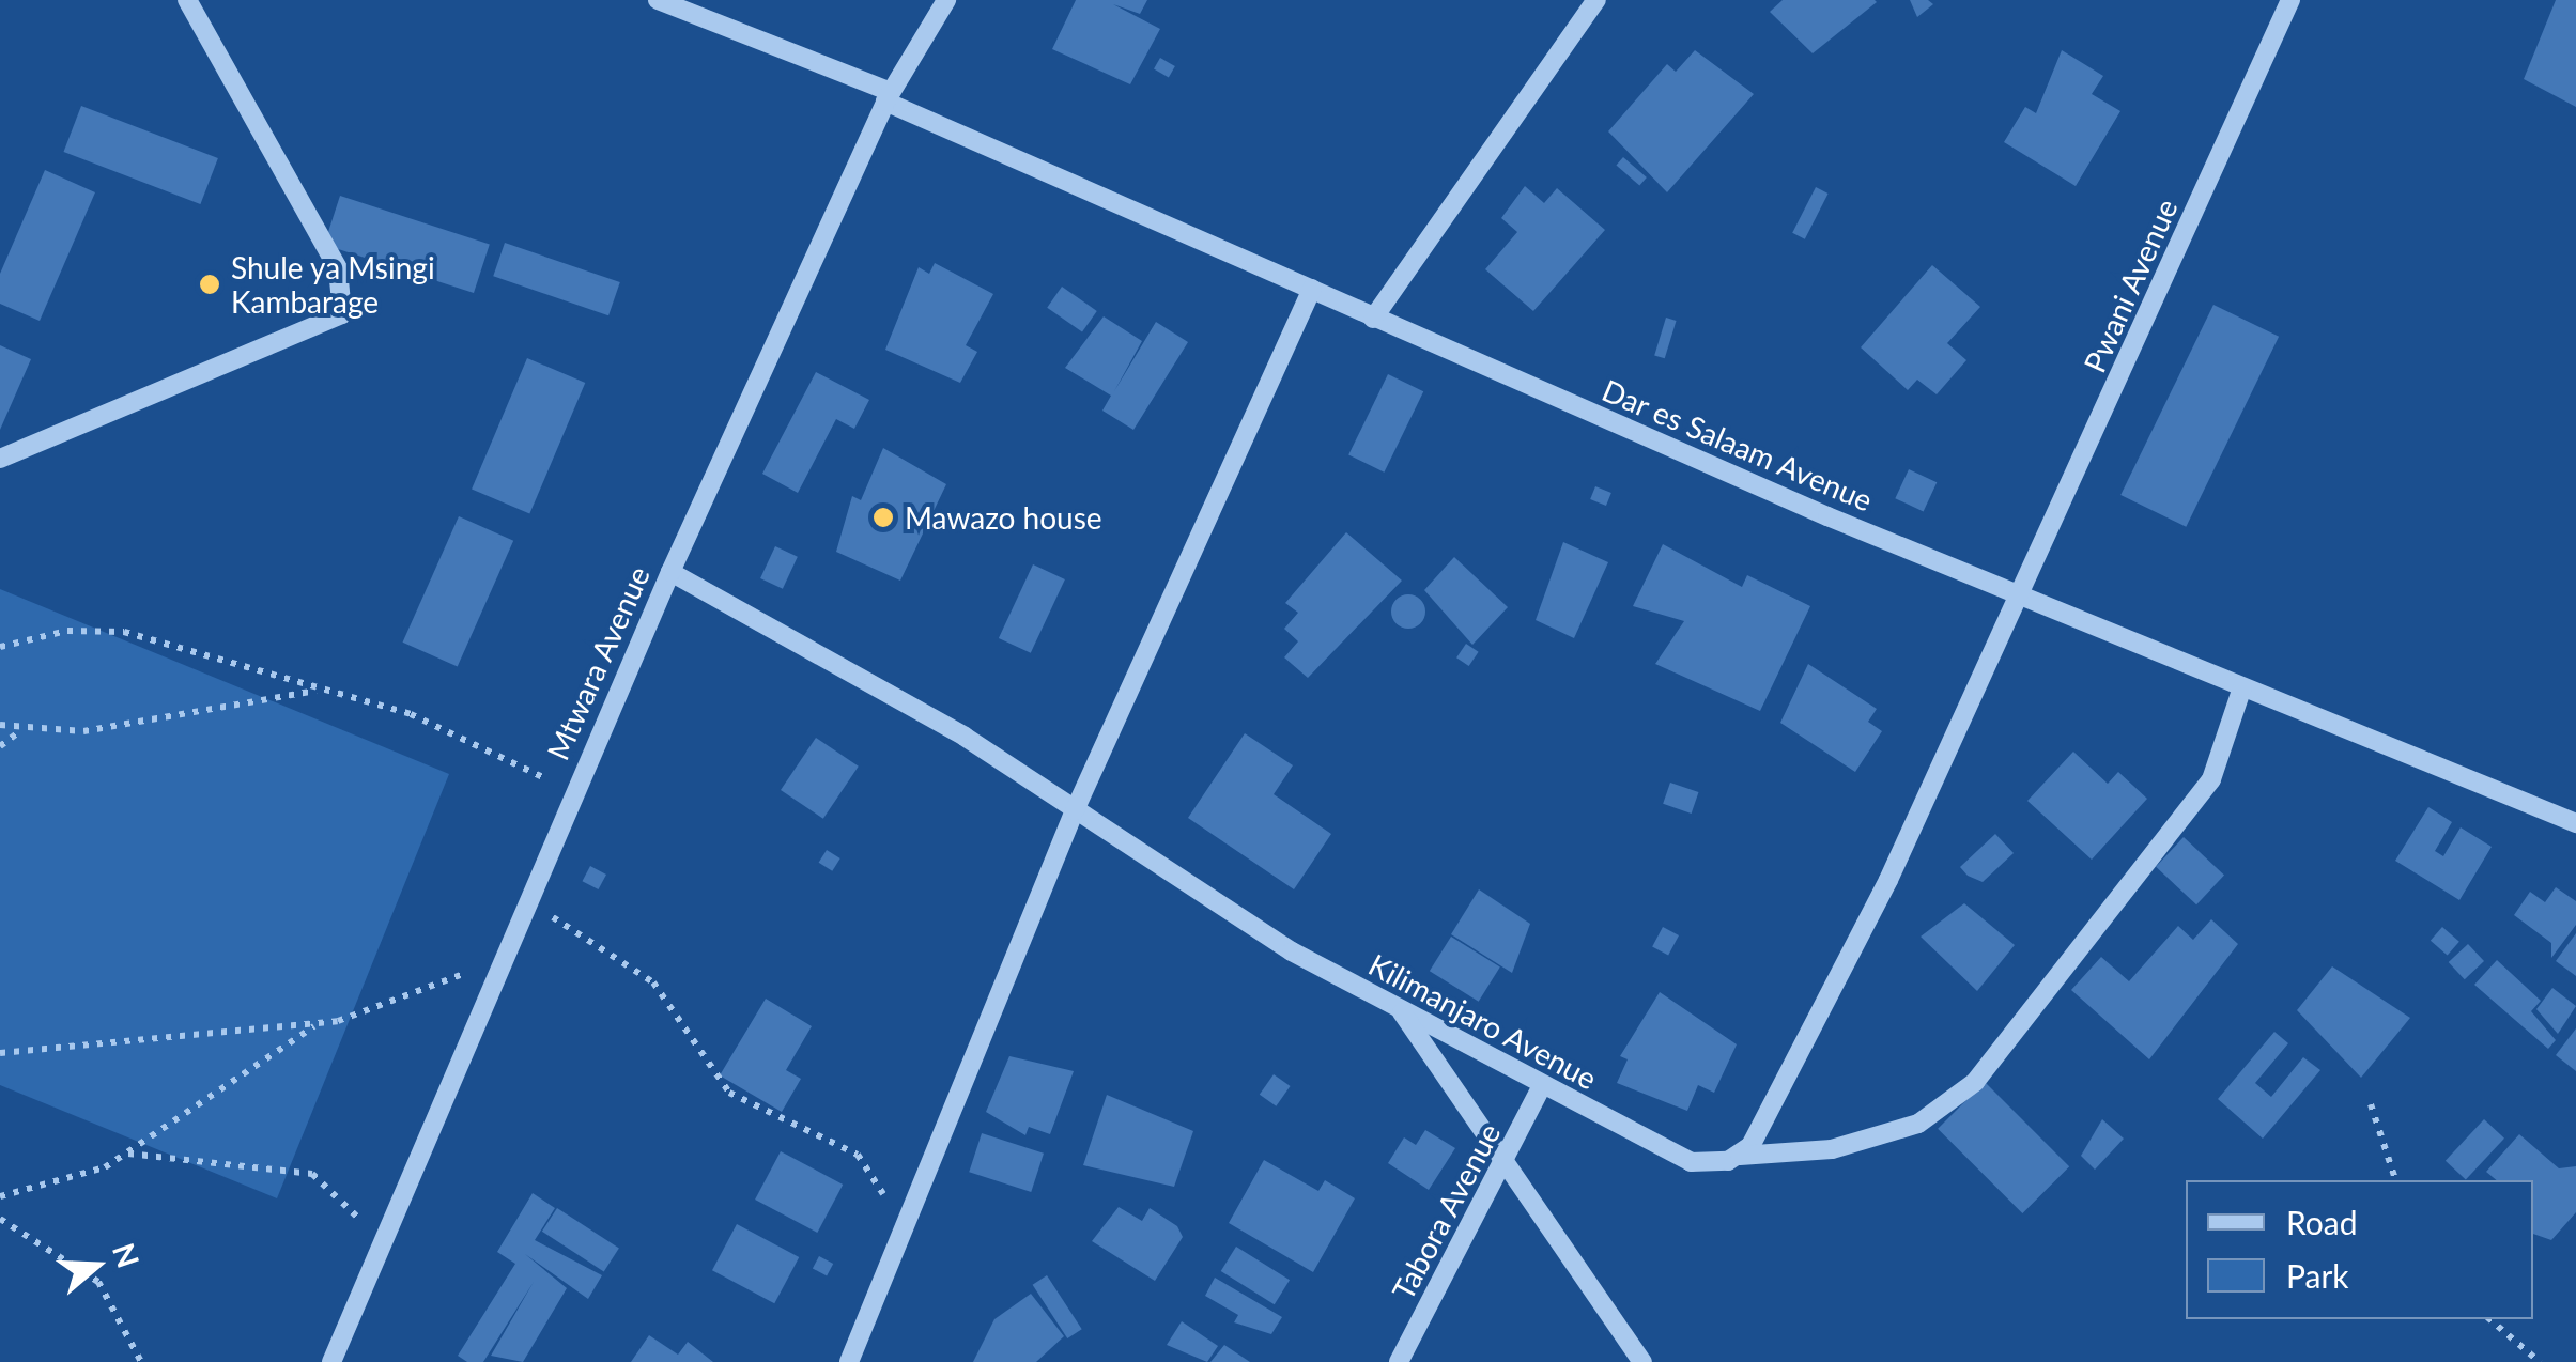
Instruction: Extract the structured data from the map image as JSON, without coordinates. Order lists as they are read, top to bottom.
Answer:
{
  "streets": {
    "street": [
      "Pwani Avenue",
      "Dar es Salaam Avenue",
      "Mtwara Avenue",
      "Kilimanjaro Avenue",
      "Tabora Avenue"
    ]
  },
  "crossings": [
    ["Pwani Avenue", "Dar es Salaam Avenue"],
    ["Dar es Salaam Avenue", "Mtwara Avenue"],
    ["Dar es Salaam Avenue", "Kilimanjaro Avenue"],
    ["Mtwara Avenue", "Kilimanjaro Avenue"],
    ["Kilimanjaro Avenue", "Tabora Avenue"]
  ],
  "places": ["Shule ya Msingi Kambarage", "Mawazo house"],
  "legend": ["Road", "Park"],
  "north": "right"
}
